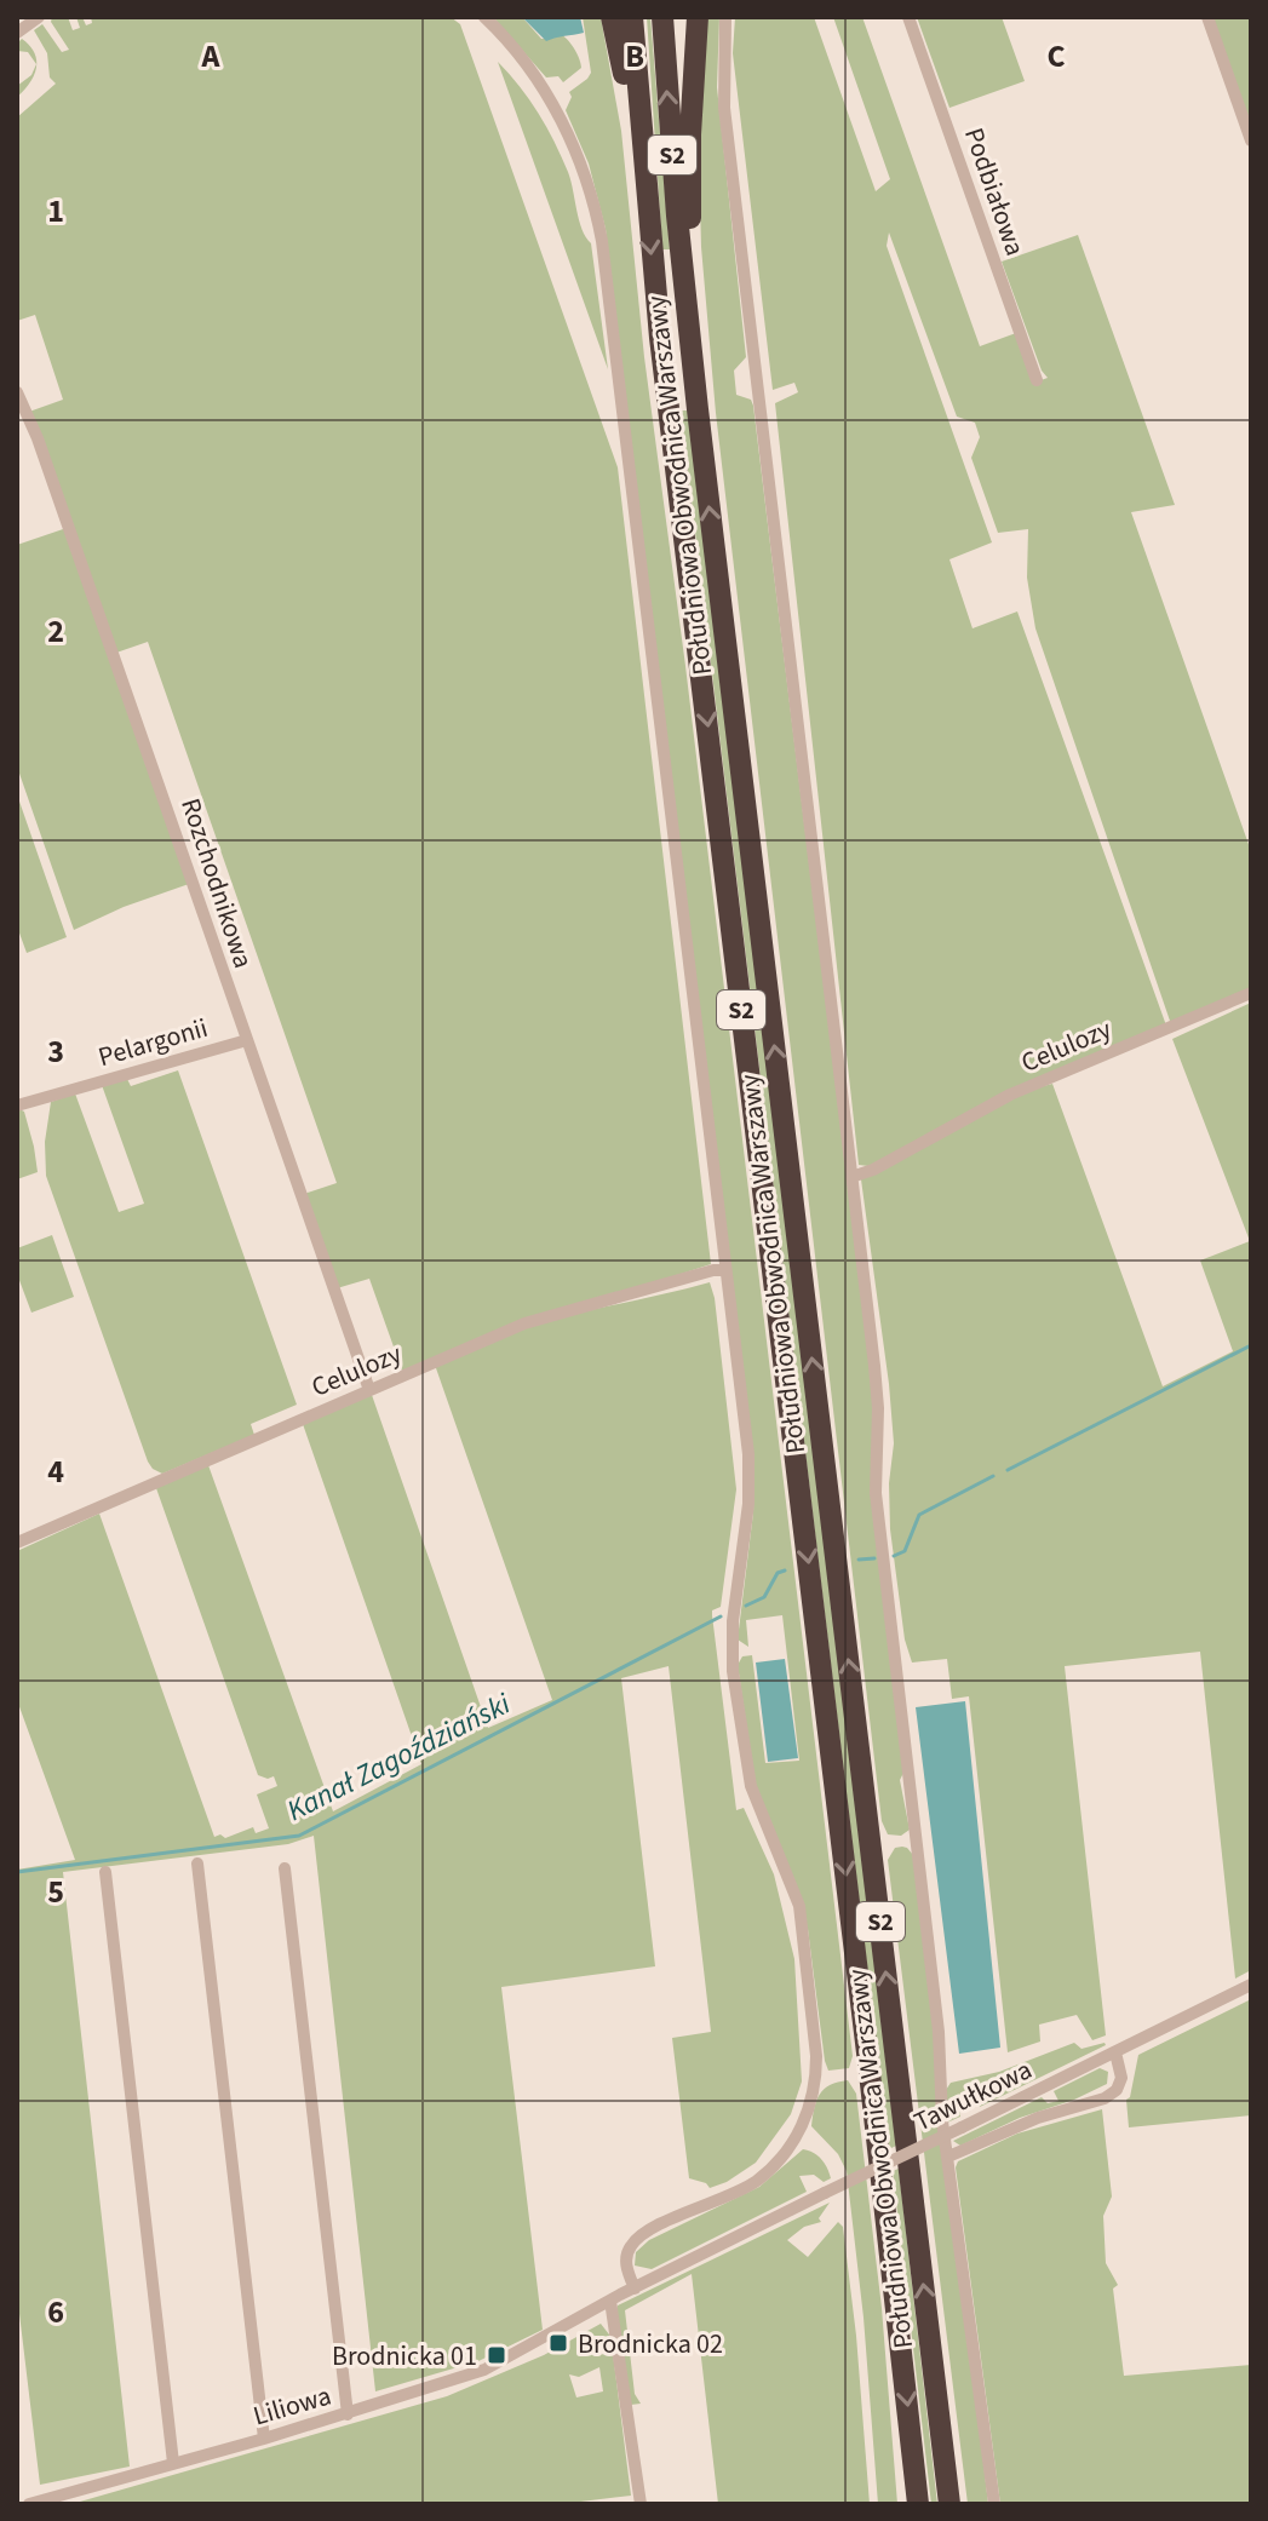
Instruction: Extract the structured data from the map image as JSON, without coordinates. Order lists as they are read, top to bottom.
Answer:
{
  "streets": {
    "highway": ["S2", "Południowa Obwodnica Warszawy"],
    "street": [
      "Podbiałowa",
      "Rozchodnikowa",
      "Pelargonii",
      "Celulozy",
      "Tawułkowa",
      "Liliowa"
    ]
  },
  "crossings": [
    ["Rozchodnikowa", "Pelargonii"],
    ["Rozchodnikowa", "Celulozy"],
    ["Tawułkowa", "Liliowa"]
  ],
  "water": ["Kanał Zagoździański"],
  "places": {
    "transit": ["Brodnicka 02", "Brodnicka 01"]
  },
  "grid": {
    "columns": ["A", "B", "C"],
    "rows": [
      "1",
      "2",
      "3",
      "4",
      "5",
      "6"
    ]
  }
}
